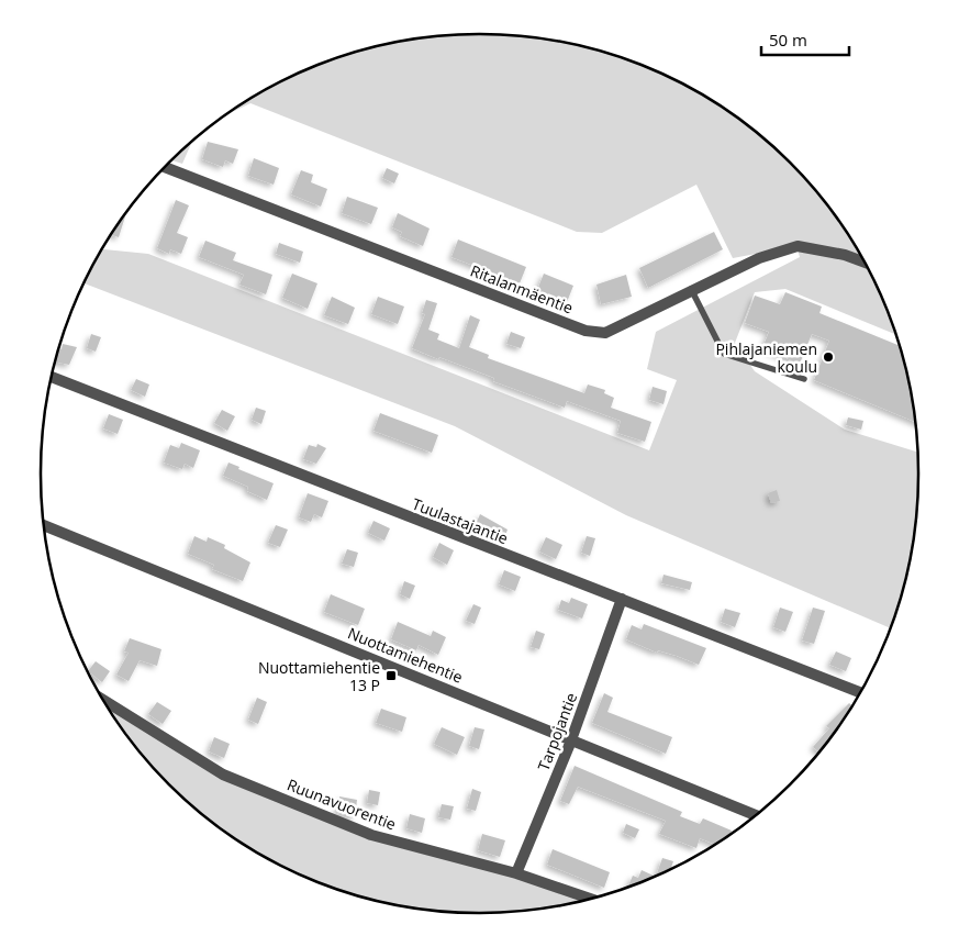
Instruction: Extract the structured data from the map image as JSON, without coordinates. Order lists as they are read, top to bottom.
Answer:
{
  "streets": {
    "street": [
      "Ritalanmäentie",
      "Tuulastajantie",
      "Nuottamiehentie",
      "Tarpojantie",
      "Ruunavuorentie"
    ]
  },
  "crossings": [
    ["Tuulastajantie", "Tarpojantie"],
    ["Nuottamiehentie", "Tarpojantie"],
    ["Tarpojantie", "Ruunavuorentie"]
  ],
  "places": {
    "other": ["Pihlajaniemen koulu"],
    "transit": ["Nuottamiehentie 13 P"]
  },
  "scale_bar": "50 m"
}
